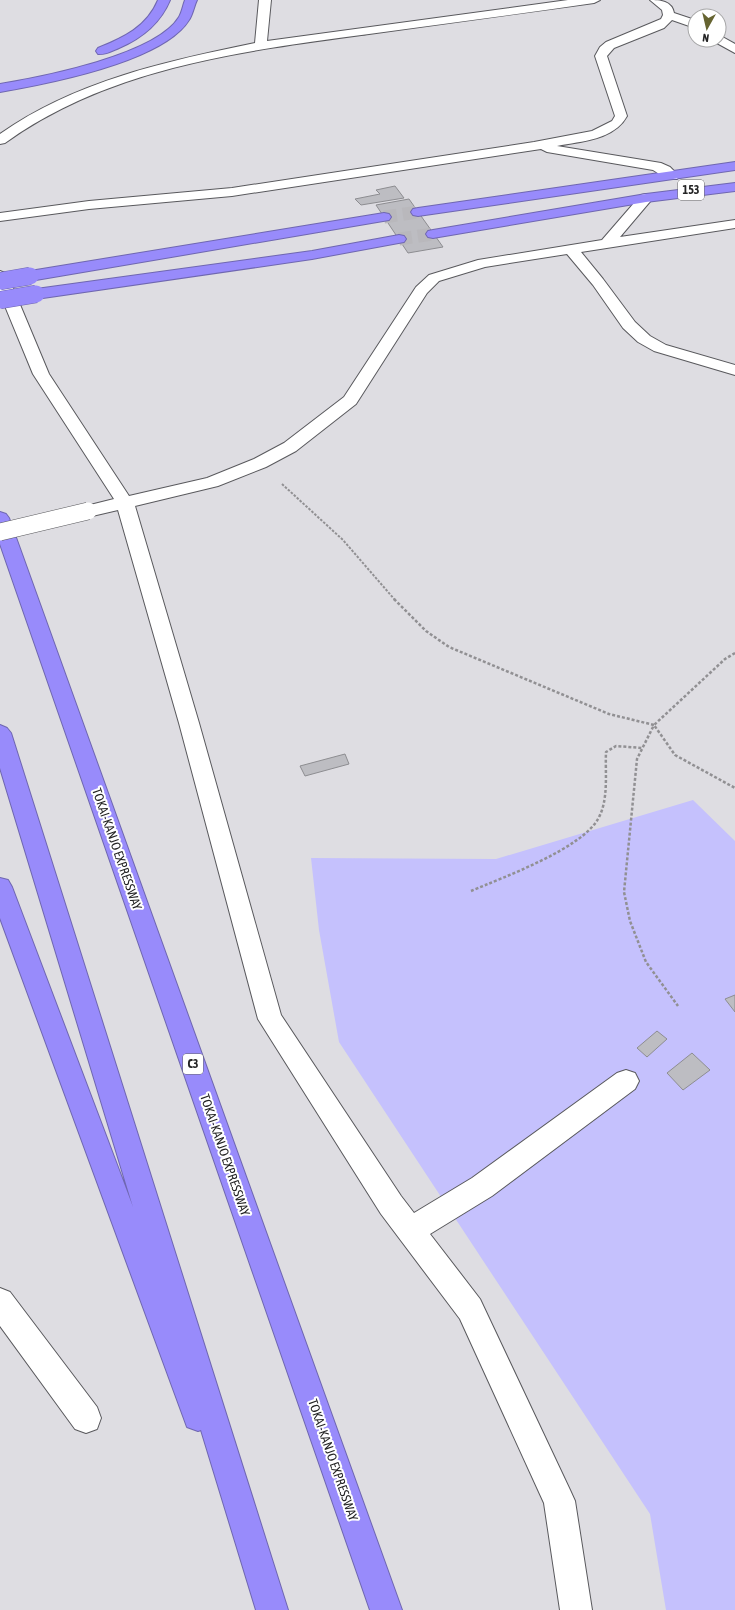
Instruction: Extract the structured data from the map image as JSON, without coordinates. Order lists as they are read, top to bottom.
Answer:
{
  "streets": {
    "highway": ["153", "TOKAI-KANJO EXPRESSWAY", "C3"]
  },
  "north": "bottom"
}
